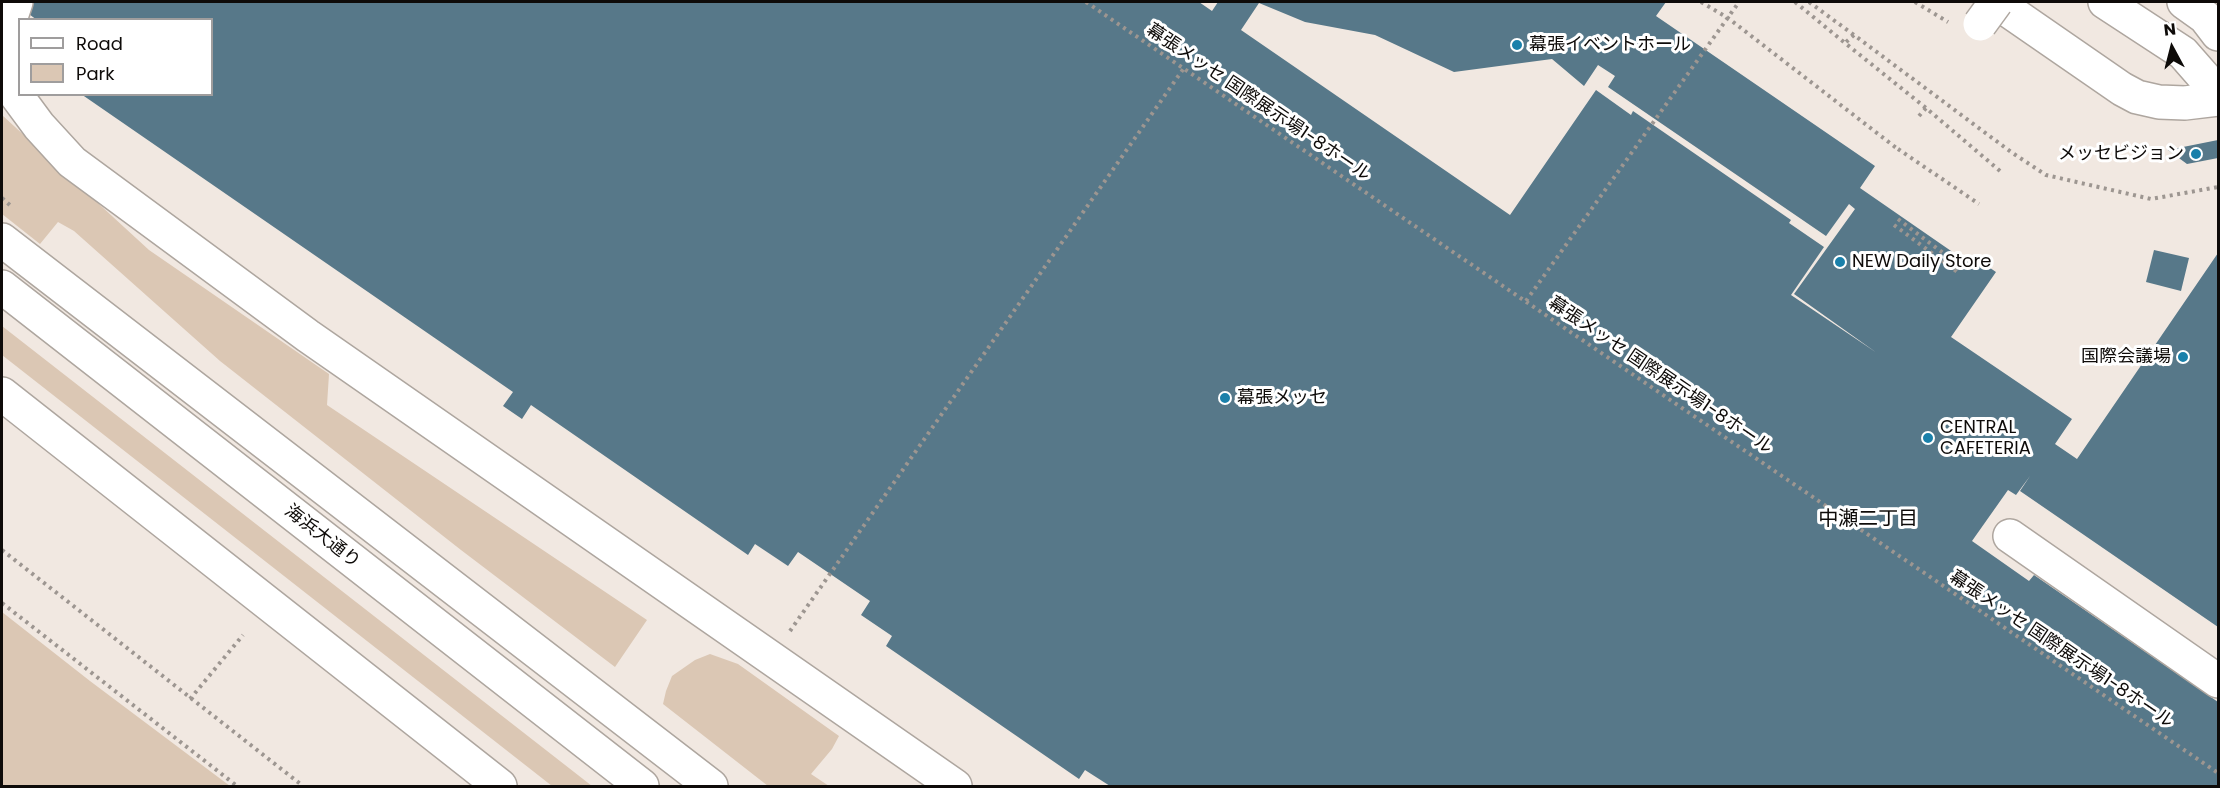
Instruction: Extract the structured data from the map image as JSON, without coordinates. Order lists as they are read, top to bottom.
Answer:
{
  "streets": {
    "street": ["海浜大通り"],
    "path": ["幕張メッセ 国際展示場1-8ホール"]
  },
  "districts": ["中瀬二丁目"],
  "places": [
    "幕張イベントホール",
    "メッセビジョン",
    "NEW Daily Store",
    "国際会議場",
    "幕張メッセ",
    "CENTRAL CAFETERIA"
  ],
  "legend": ["Road", "Park"],
  "north": "top"
}
